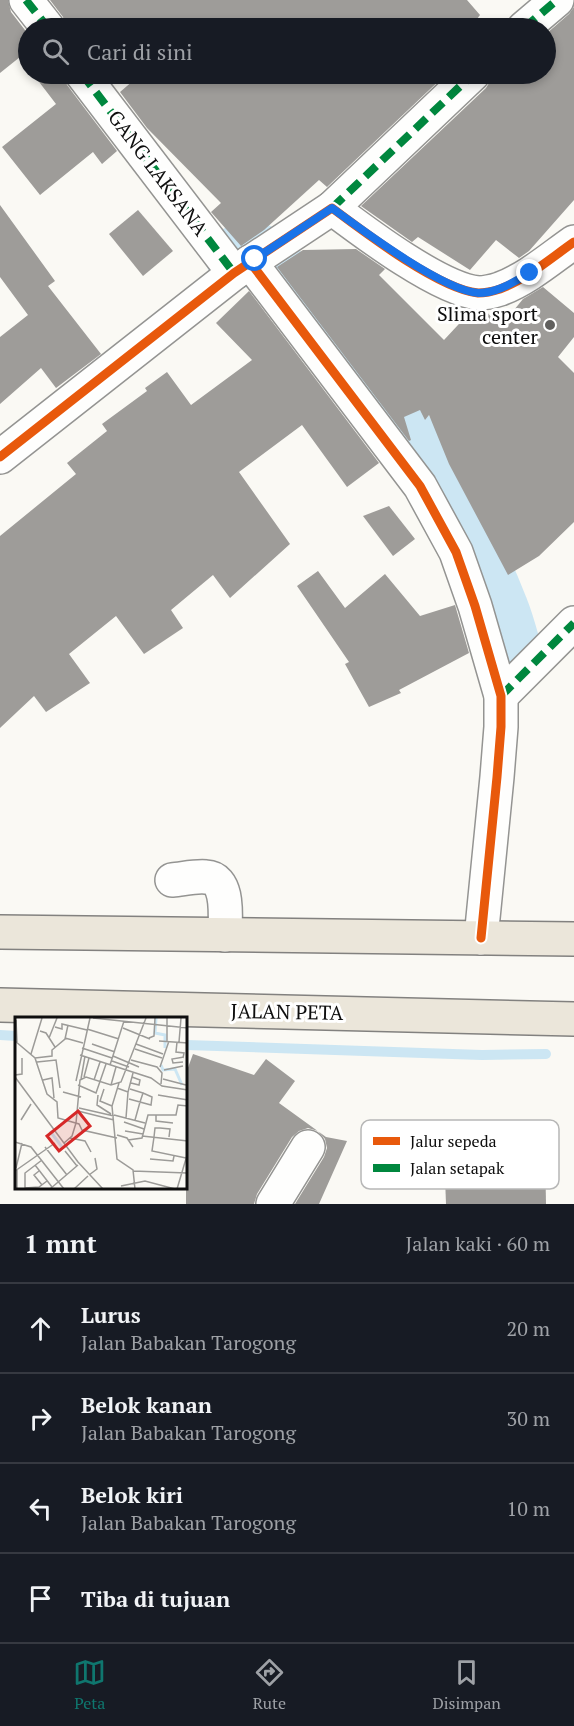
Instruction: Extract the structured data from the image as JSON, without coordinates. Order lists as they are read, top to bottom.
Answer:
{
  "streets": {
    "main road": ["JALAN PETA"],
    "street": ["GANG LAKSANA"]
  },
  "places": ["Slima sport center"],
  "legend": ["Jalur sepeda", "Jalan setapak"],
  "page": {
    "search": "Cari di sini",
    "heading": ["1 mnt", "Jalan kaki · 60 m"],
    "list": [
      ["Lurus", "Jalan Babakan Tarogong", "20 m"],
      ["Belok kanan", "Jalan Babakan Tarogong", "30 m"],
      ["Belok kiri", "Jalan Babakan Tarogong", "10 m"],
      "Tiba di tujuan"
    ],
    "nav": ["Peta", "Rute", "Disimpan"]
  }
}
